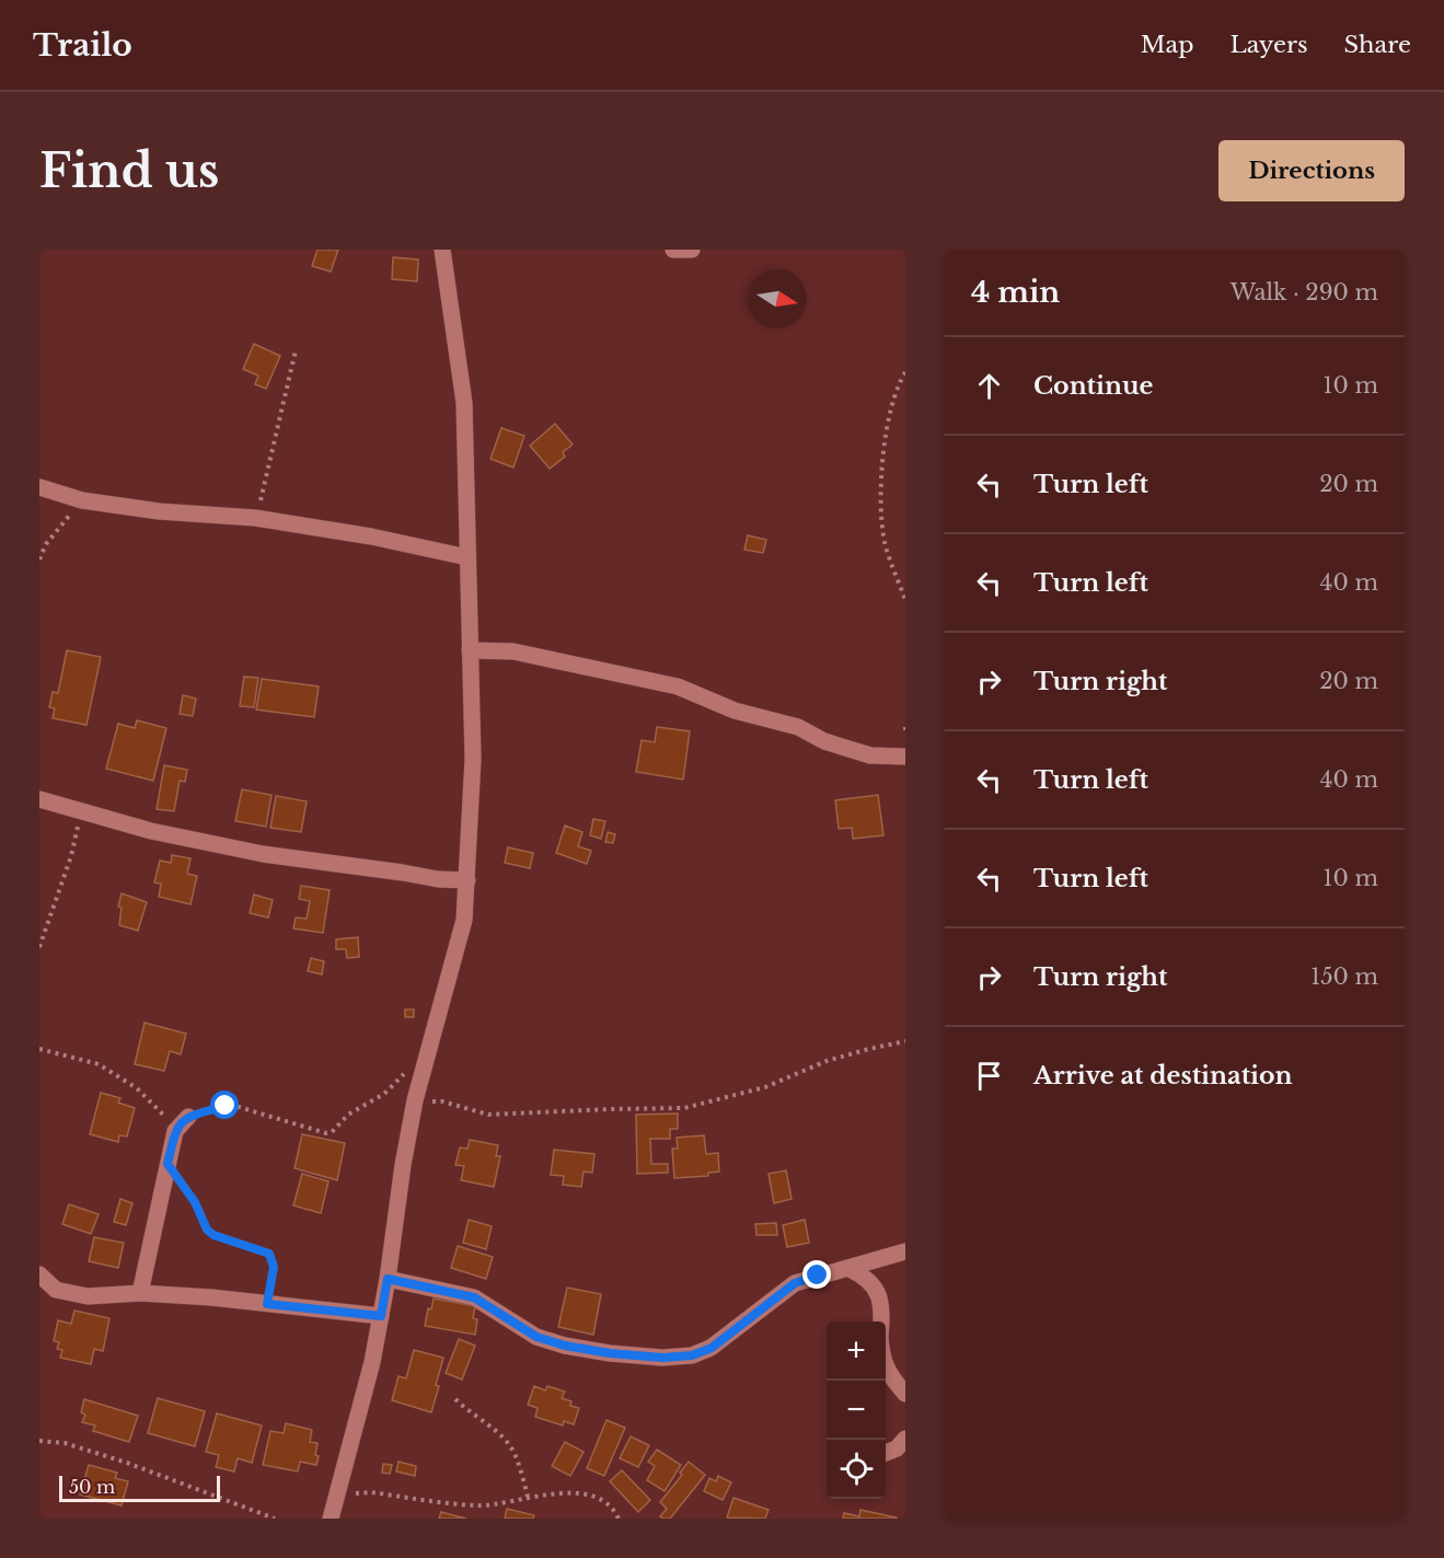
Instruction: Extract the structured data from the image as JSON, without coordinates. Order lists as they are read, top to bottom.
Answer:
{
  "scale_bar": "50 m",
  "north": "right",
  "page": {
    "header": "Trailo",
    "nav": ["Map", "Layers", "Share"],
    "buttons": "Directions",
    "title": "Find us",
    "heading": ["4 min", "Walk · 290 m"],
    "list": [
      ["Continue", "10 m"],
      ["Turn left", "20 m"],
      ["Turn left", "40 m"],
      ["Turn right", "20 m"],
      ["Turn left", "40 m"],
      ["Turn left", "10 m"],
      ["Turn right", "150 m"],
      "Arrive at destination"
    ],
    "map_buttons": ["+", "−"],
    "scale": "50 m"
  }
}
